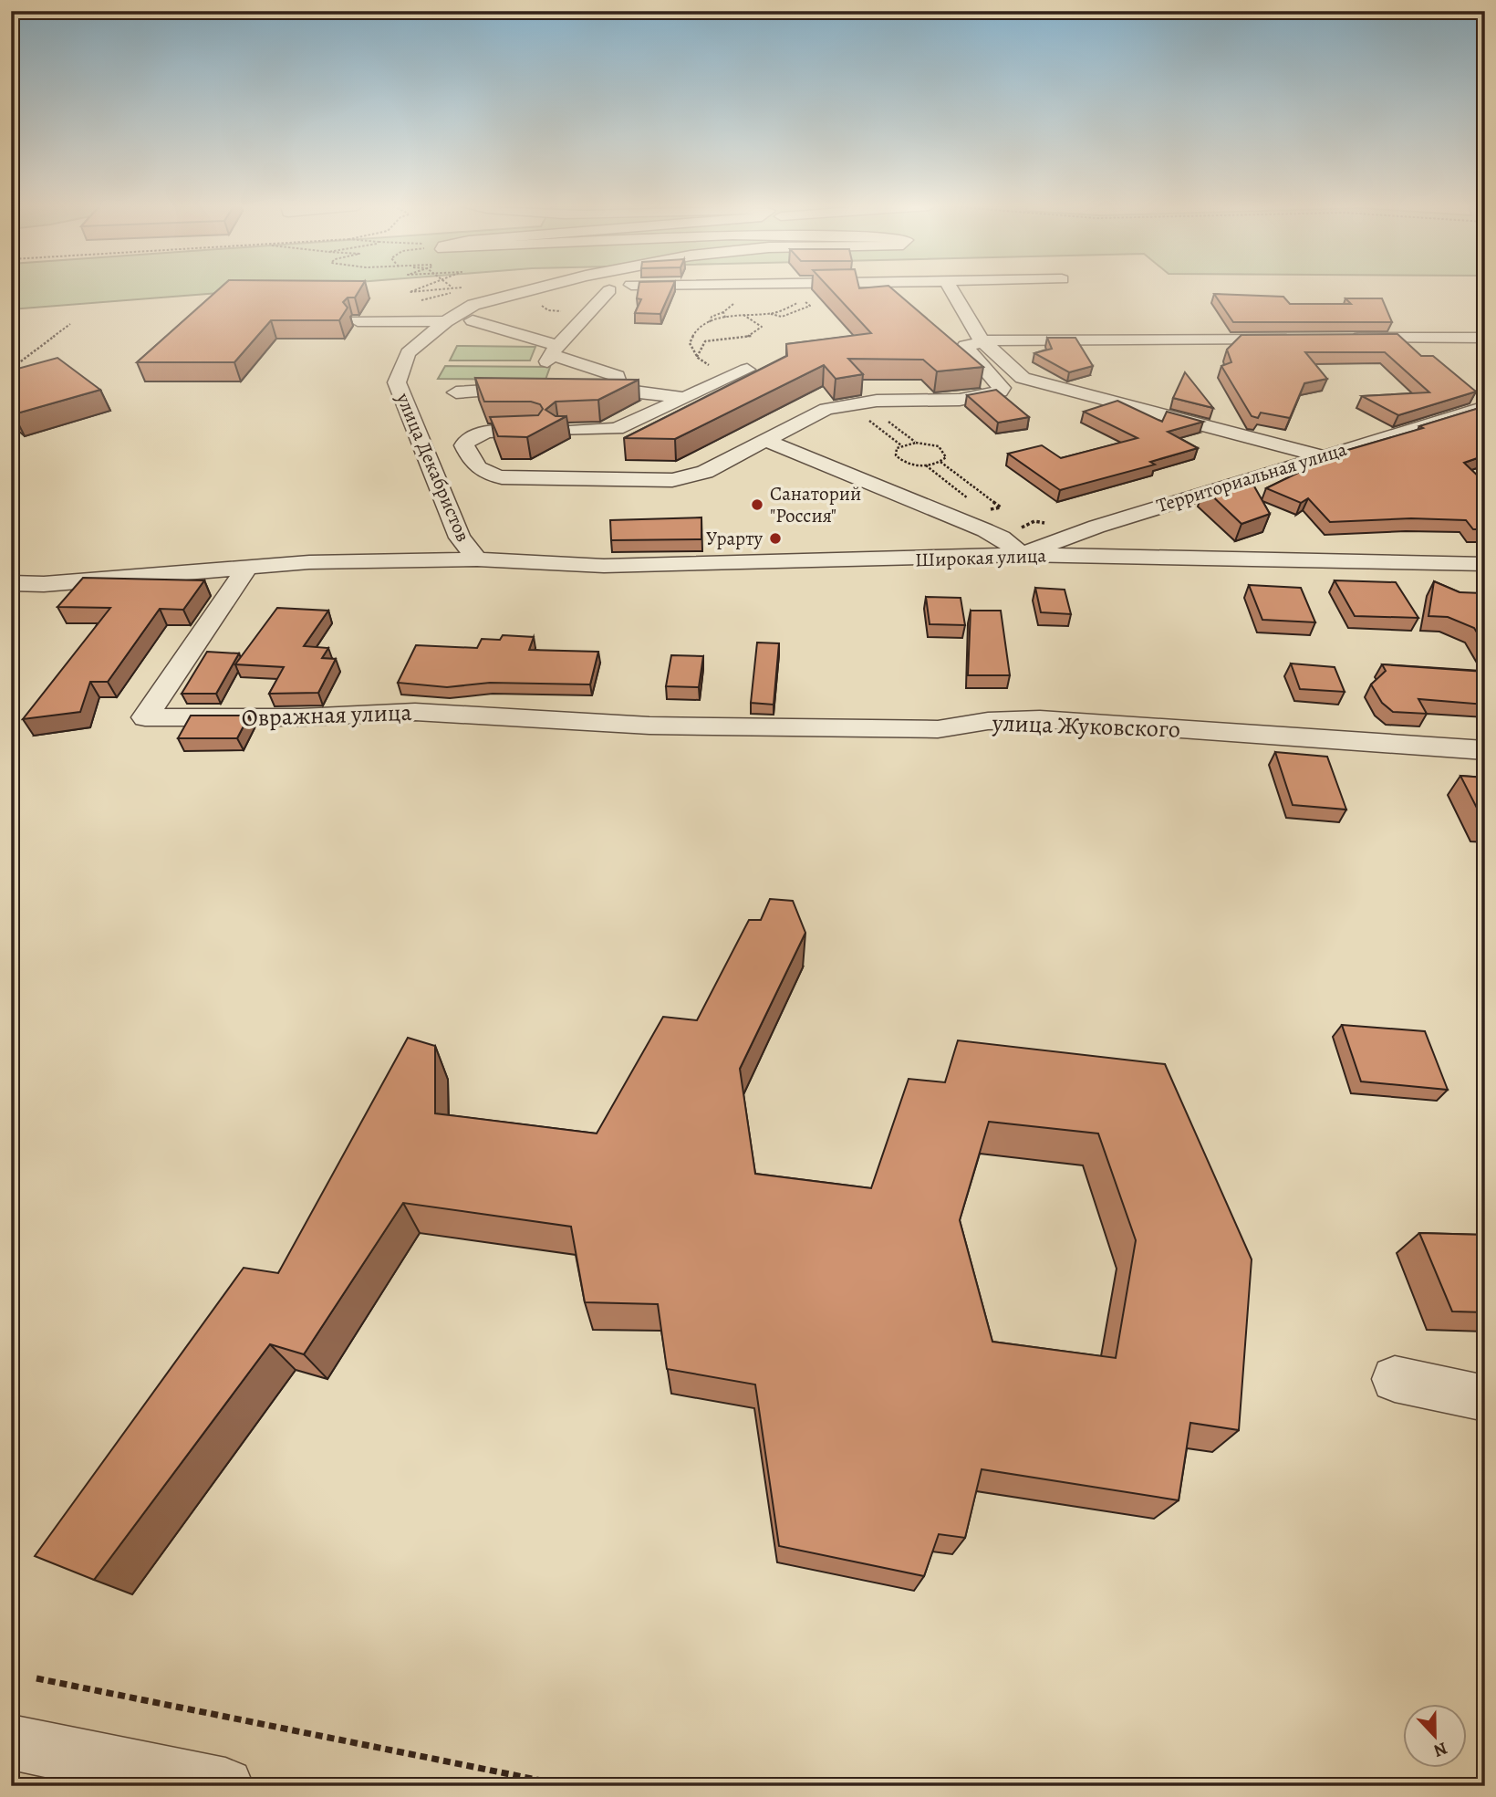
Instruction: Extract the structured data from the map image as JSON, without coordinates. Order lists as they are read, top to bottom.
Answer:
{
  "streets": {
    "street": [
      "улица Декабристов",
      "Территориальная улица",
      "Широкая улица",
      "Овражная улица",
      "улица Жуковского"
    ]
  },
  "crossings": [
    ["улица Декабристов", "Широкая улица"],
    ["улица Декабристов", "Овражная улица"],
    ["Территориальная улица", "Широкая улица"],
    ["Овражная улица", "улица Жуковского"]
  ],
  "places": ["Санаторий \"Россия\"", "Урарту"],
  "north": "bottom"
}
